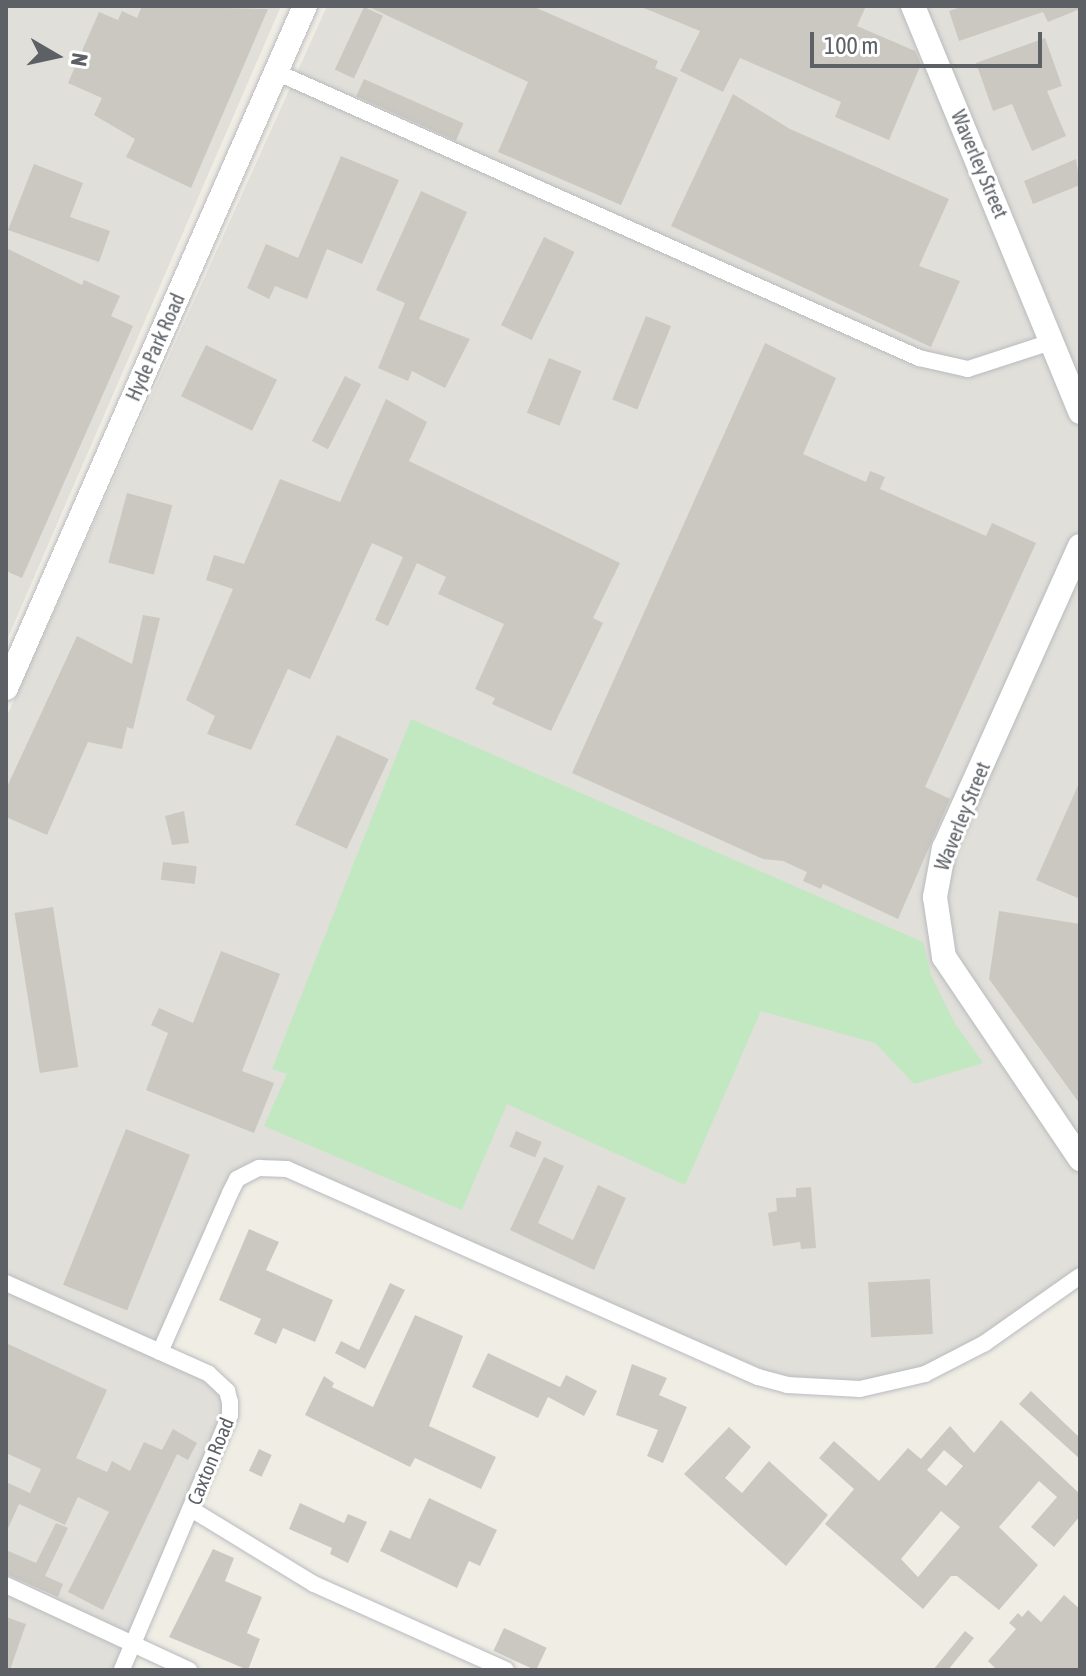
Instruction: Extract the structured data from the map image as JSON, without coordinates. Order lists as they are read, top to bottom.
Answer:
{
  "streets": {
    "street": ["Waverley Street", "Hyde Park Road", "Caxton Road"]
  },
  "scale_bar": "100 m",
  "north": "right"
}
